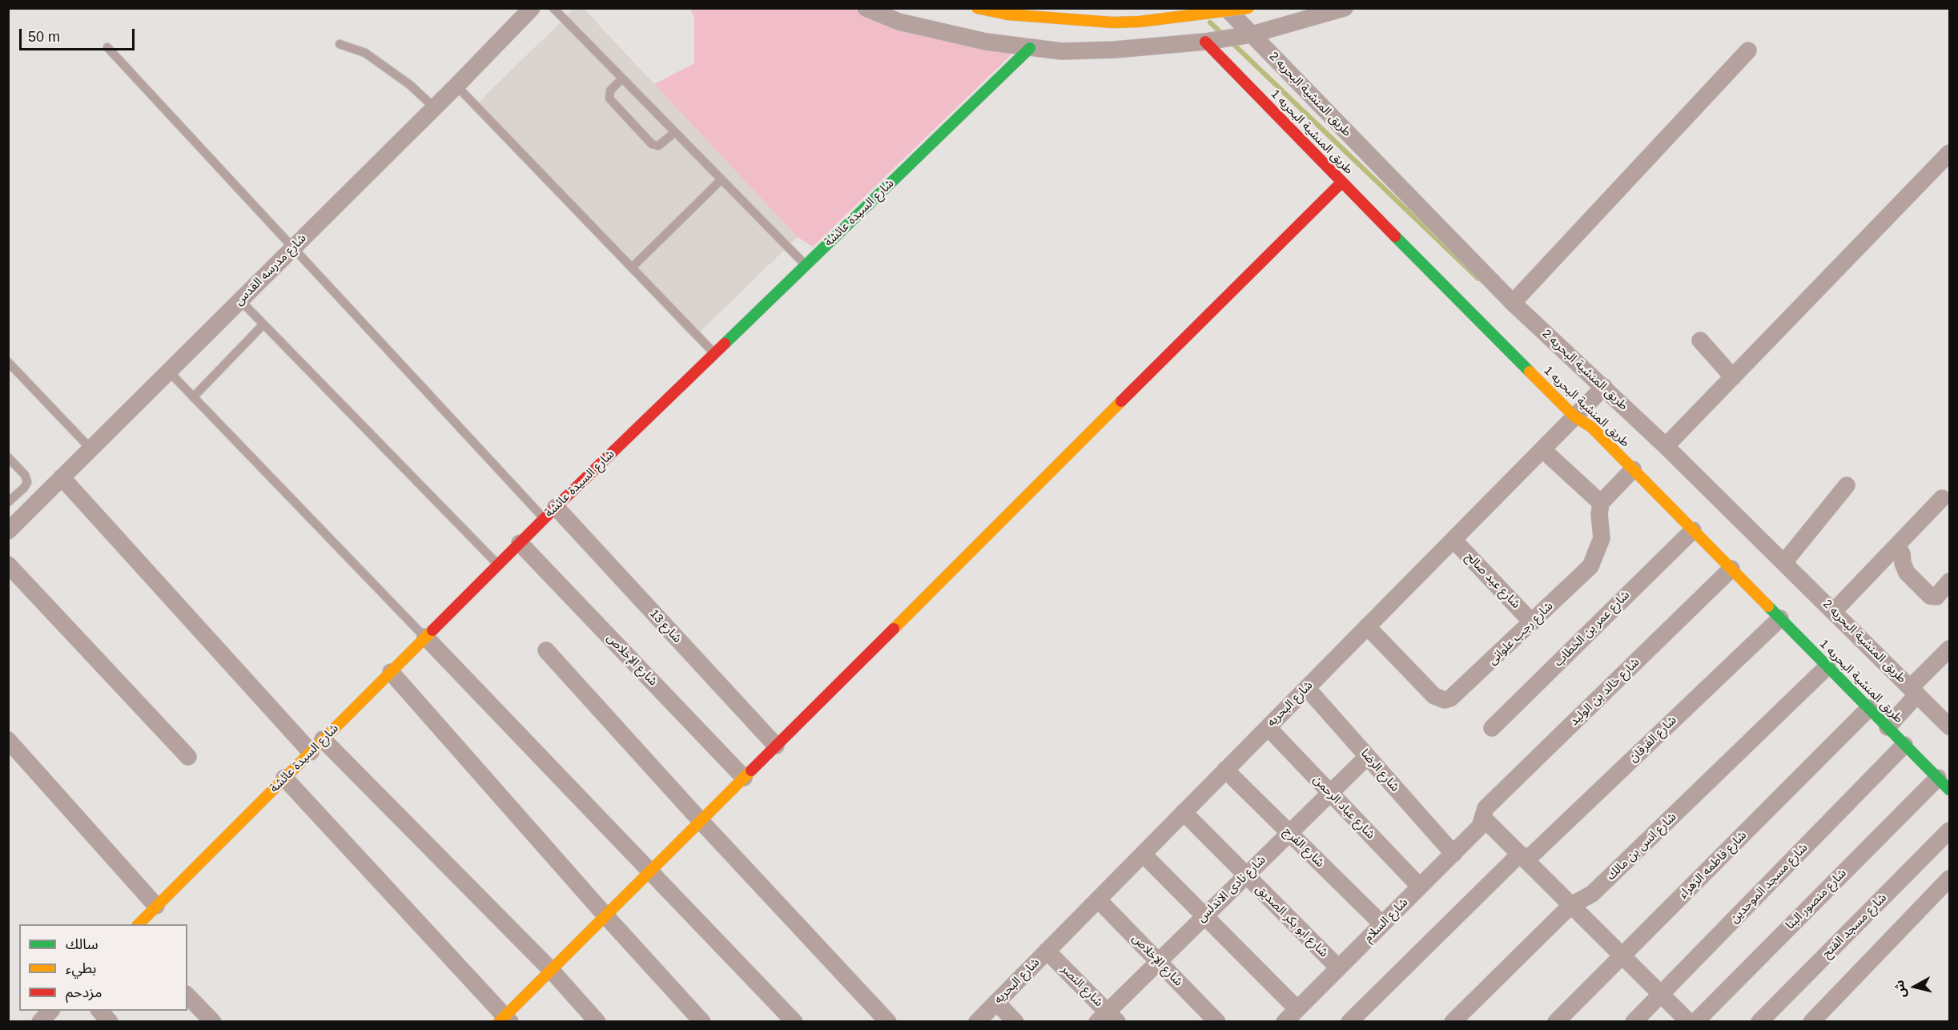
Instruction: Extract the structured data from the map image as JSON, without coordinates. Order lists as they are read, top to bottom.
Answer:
{
  "streets": {
    "street": [
      "طريق المنشية البحريه 2",
      "طريق المنشية البحريه 1",
      "شارع السيدة عائشة",
      "شارع مدرسه القدس",
      "شارع عيد صالح",
      "شارع 13",
      "شارع عمر بن الخطاب",
      "شارع رجب علوانى",
      "شارع الإخلاص",
      "شارع خالد بن الوليد",
      "شارع البحريه",
      "شارع الفرقان",
      "شارع الرضا",
      "شارع عباد الرحمن",
      "شارع انس بن مالك",
      "شارع الفرج",
      "شارع فاطمه الزهراء",
      "شارع مسجد الموحدين",
      "شارع نادى الاندلس",
      "شارع منصور البنا",
      "شارع السلام",
      "شارع ابو بكر الصديق",
      "شارع مسجد الفتح",
      "شارع النصر"
    ]
  },
  "crossings": [
    ["طريق المنشية البحريه 2", "شارع البحريه"],
    ["طريق المنشية البحريه 1", "شارع عمر بن الخطاب"],
    ["طريق المنشية البحريه 1", "شارع خالد بن الوليد"],
    ["طريق المنشية البحريه 1", "شارع البحريه"],
    ["طريق المنشية البحريه 1", "شارع الفرقان"],
    ["طريق المنشية البحريه 1", "شارع انس بن مالك"],
    ["طريق المنشية البحريه 1", "شارع فاطمه الزهراء"],
    ["طريق المنشية البحريه 1", "شارع مسجد الموحدين"],
    ["طريق المنشية البحريه 1", "شارع منصور البنا"],
    ["شارع السيدة عائشة", "شارع 13"],
    ["شارع السيدة عائشة", "شارع الإخلاص"],
    ["شارع عيد صالح", "شارع رجب علوانى"],
    ["شارع عيد صالح", "شارع البحريه"],
    ["شارع رجب علوانى", "شارع البحريه"],
    ["شارع الإخلاص", "شارع البحريه"],
    ["شارع الإخلاص", "شارع نادى الاندلس"],
    ["شارع خالد بن الوليد", "شارع السلام"],
    ["شارع البحريه", "شارع الرضا"],
    ["شارع البحريه", "شارع عباد الرحمن"],
    ["شارع البحريه", "شارع الفرج"],
    ["شارع البحريه", "شارع ابو بكر الصديق"],
    ["شارع البحريه", "شارع النصر"],
    ["شارع الرضا", "شارع نادى الاندلس"],
    ["شارع الرضا", "شارع السلام"],
    ["شارع عباد الرحمن", "شارع نادى الاندلس"],
    ["شارع عباد الرحمن", "شارع السلام"],
    ["شارع الفرج", "شارع نادى الاندلس"],
    ["شارع الفرج", "شارع السلام"],
    ["شارع نادى الاندلس", "شارع ابو بكر الصديق"],
    ["شارع نادى الاندلس", "شارع النصر"],
    ["شارع السلام", "شارع ابو بكر الصديق"]
  ],
  "legend": ["سالك", "بطيء", "مزدحم"],
  "scale_bar": "50 m",
  "north": "left"
}
